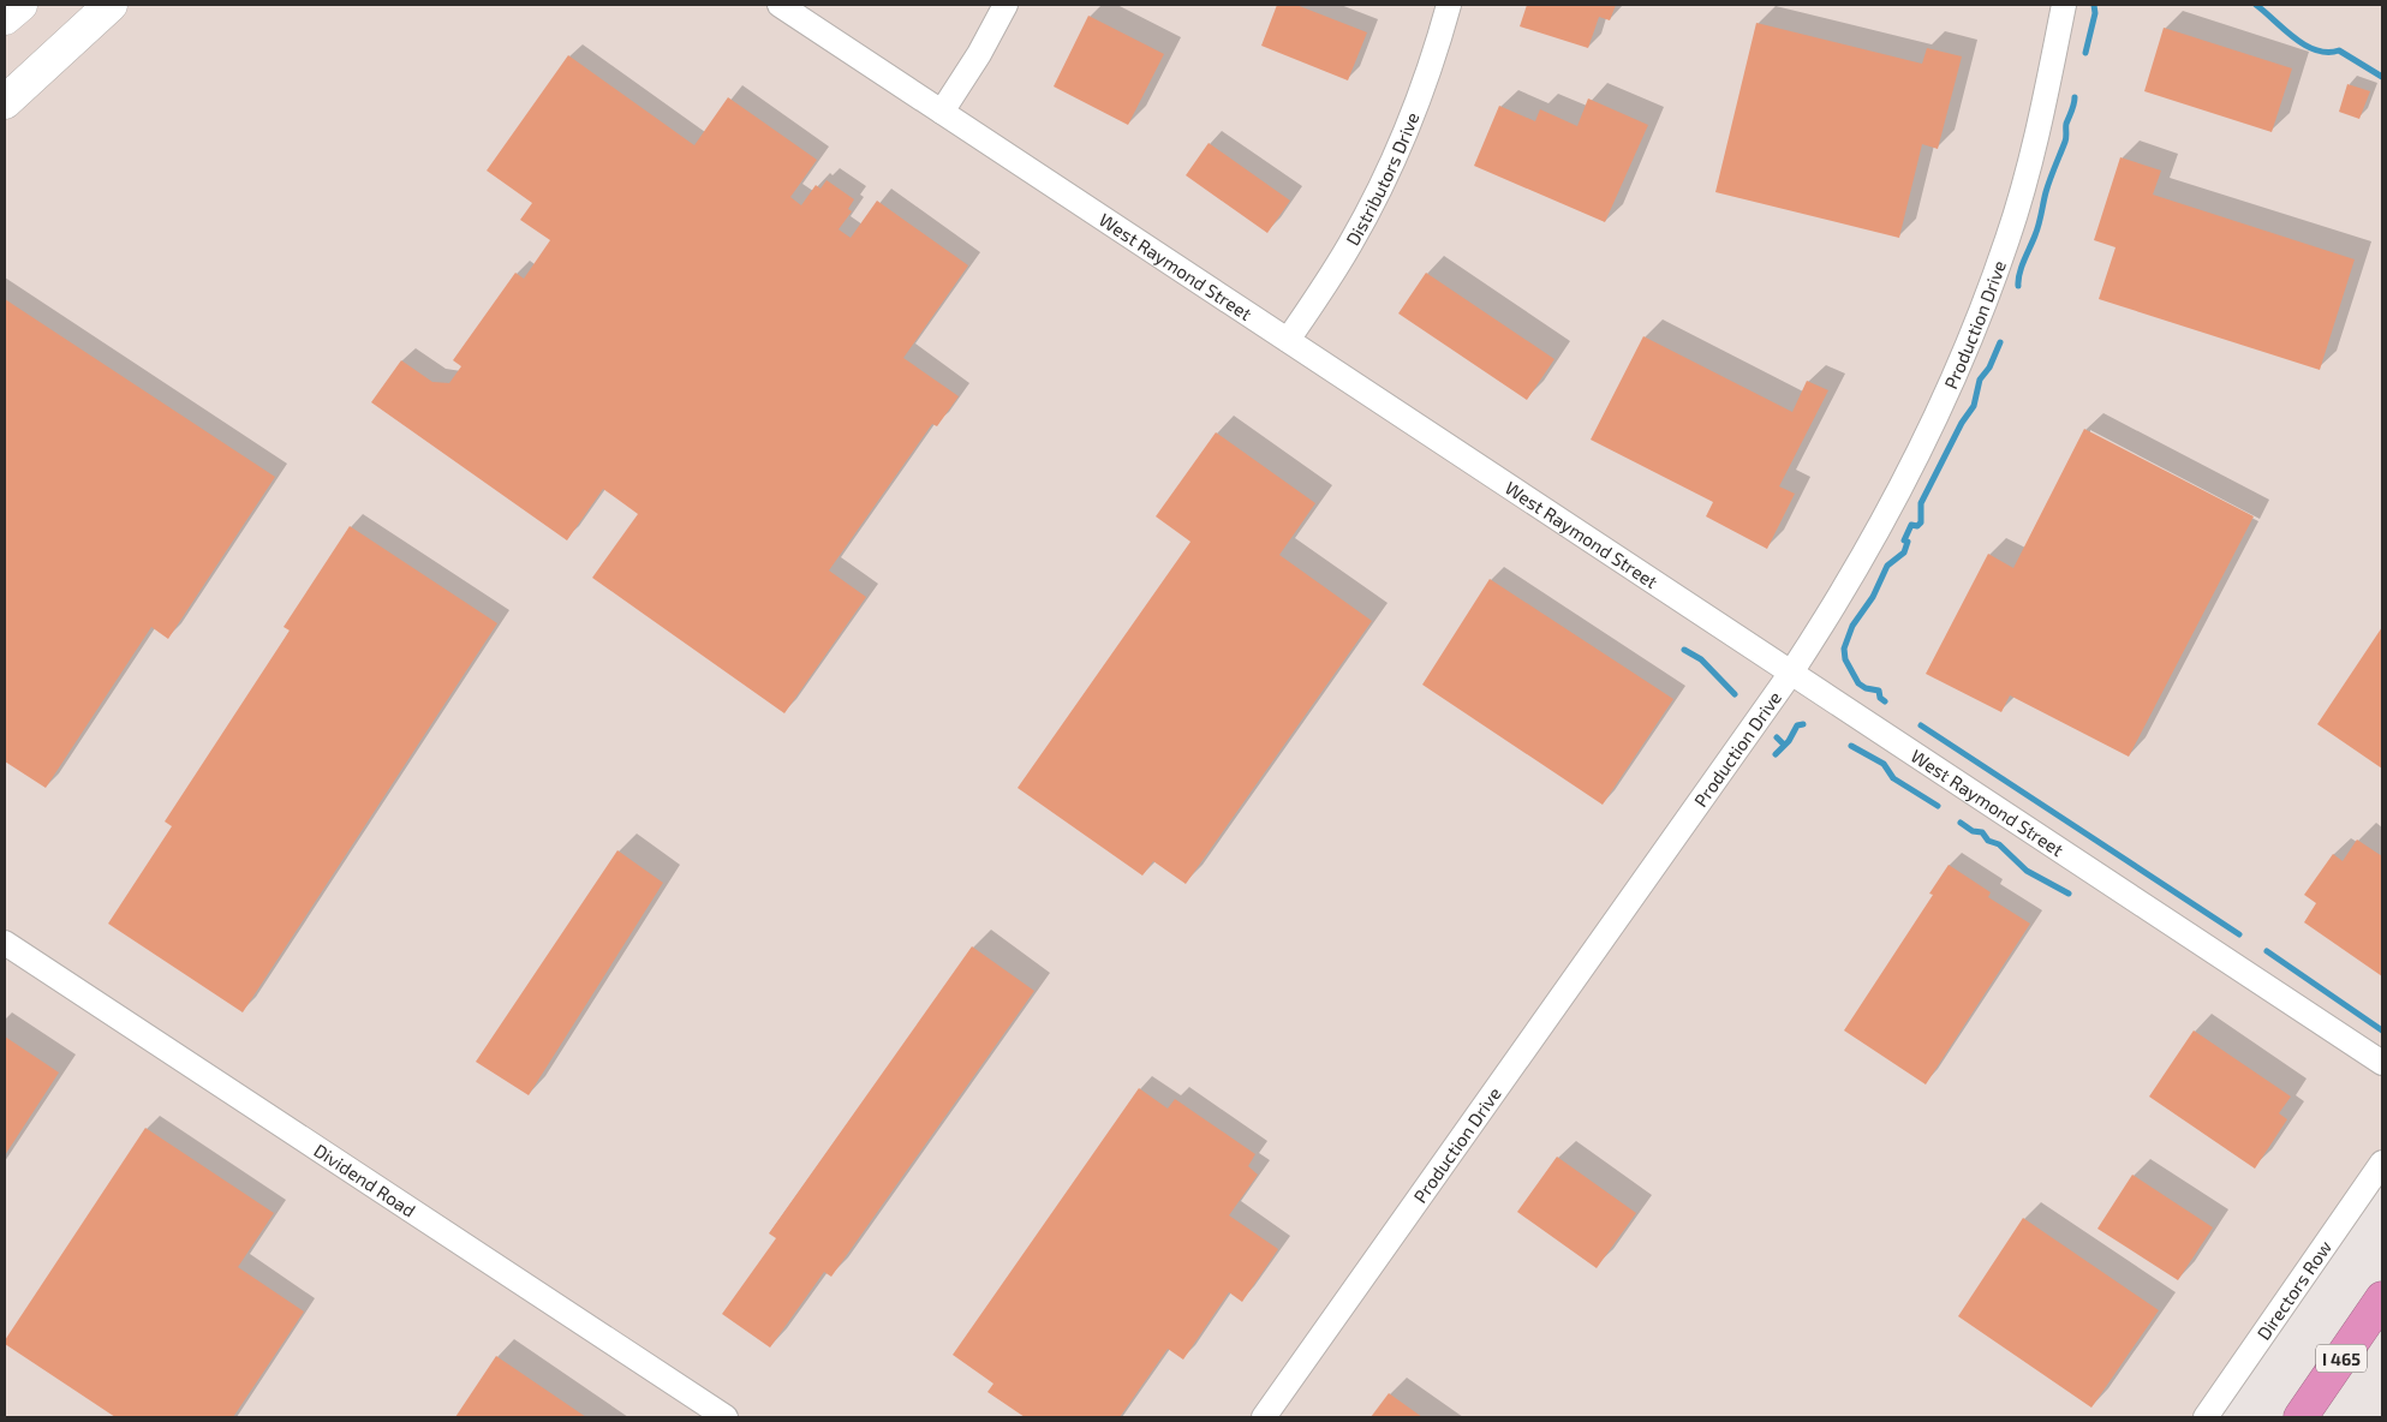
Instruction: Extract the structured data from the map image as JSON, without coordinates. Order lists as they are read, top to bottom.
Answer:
{
  "streets": {
    "highway": ["I 465"],
    "street": [
      "Distributors Drive",
      "West Raymond Street",
      "Production Drive",
      "Dividend Road",
      "Directors Row"
    ]
  },
  "crossings": [
    ["Distributors Drive", "West Raymond Street"],
    ["West Raymond Street", "Production Drive"]
  ]
}
